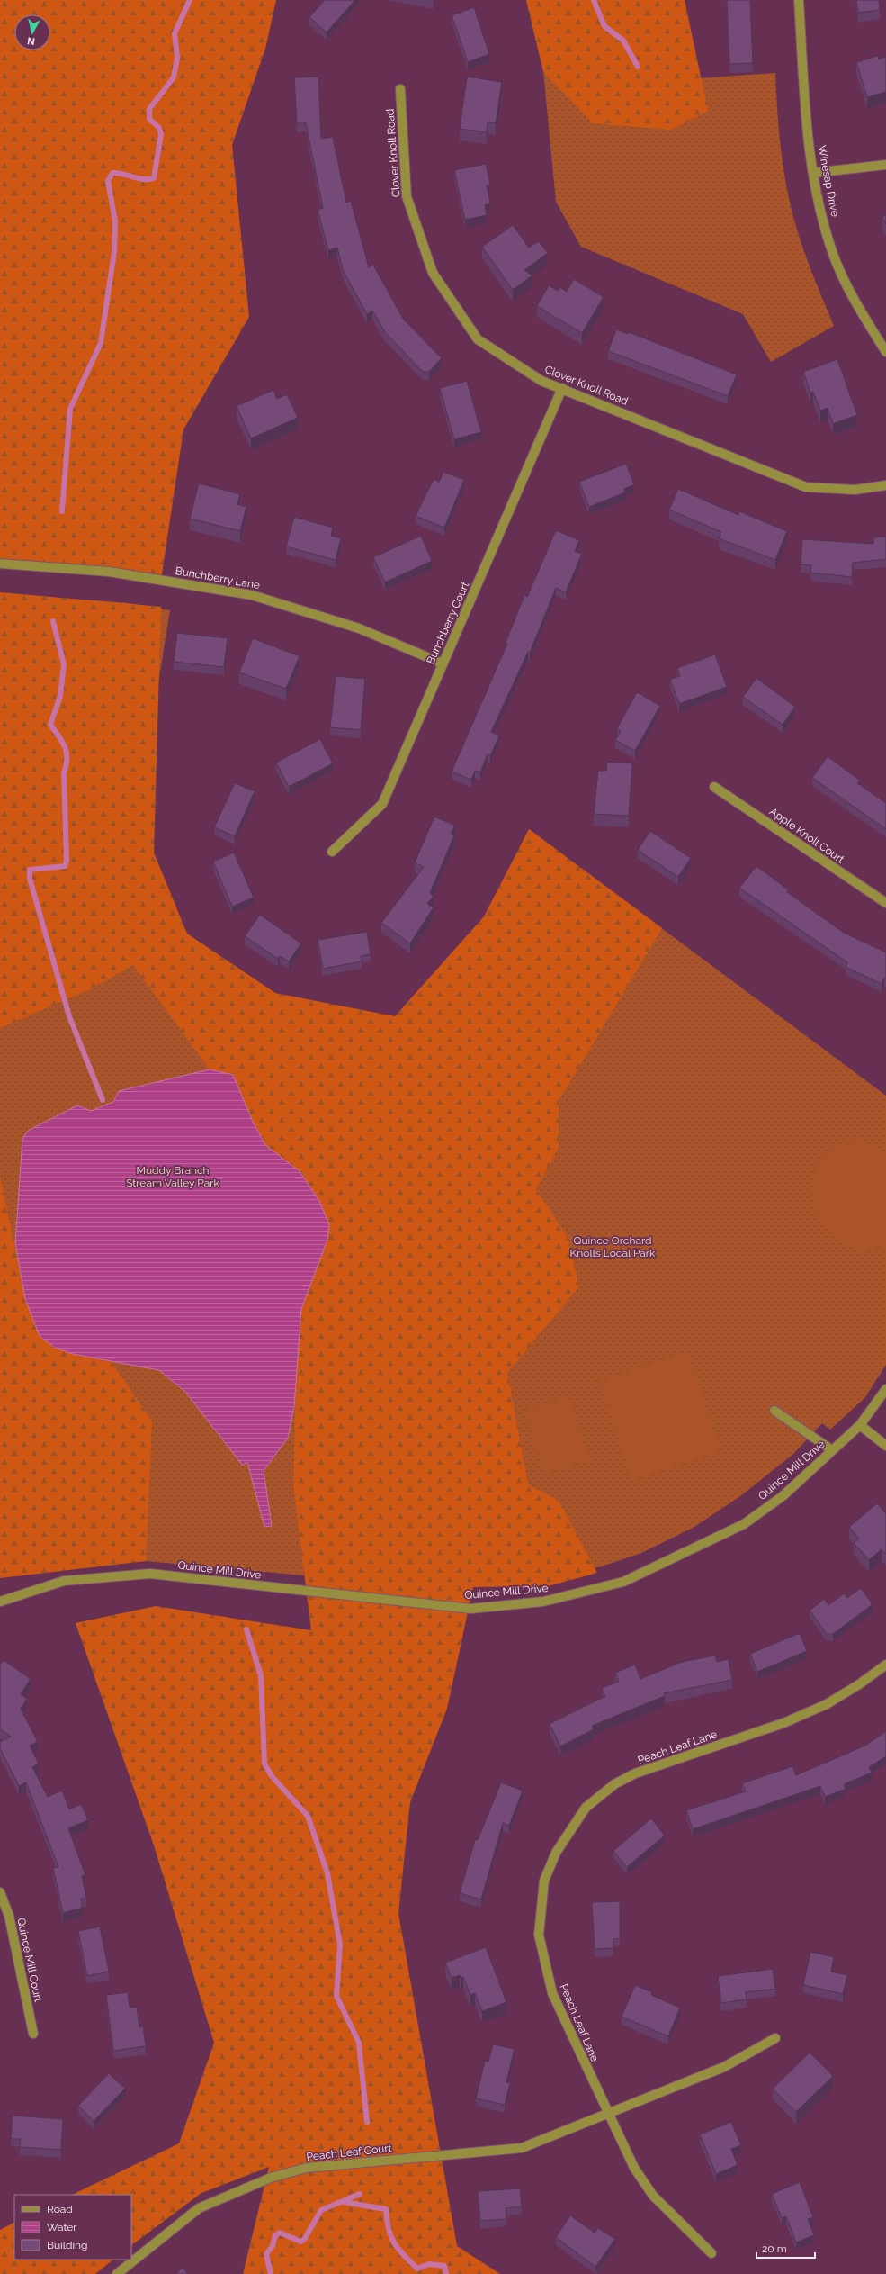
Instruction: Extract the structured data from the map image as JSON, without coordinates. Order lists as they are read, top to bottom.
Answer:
{
  "streets": {
    "street": [
      "Clover Knoll Road",
      "Winesap Drive",
      "Bunchberry Lane",
      "Bunchberry Court",
      "Apple Knoll Court",
      "Quince Mill Drive",
      "Peach Leaf Lane",
      "Quince Mill Court",
      "Peach Leaf Court"
    ]
  },
  "crossings": [
    ["Clover Knoll Road", "Bunchberry Court"],
    ["Bunchberry Lane", "Bunchberry Court"],
    ["Peach Leaf Lane", "Peach Leaf Court"]
  ],
  "parks": ["Muddy Branch Stream Valley Park", "Quince Orchard Knolls Local Park"],
  "legend": ["Road", "Water", "Building"],
  "scale_bar": "20 m",
  "north": "bottom"
}
